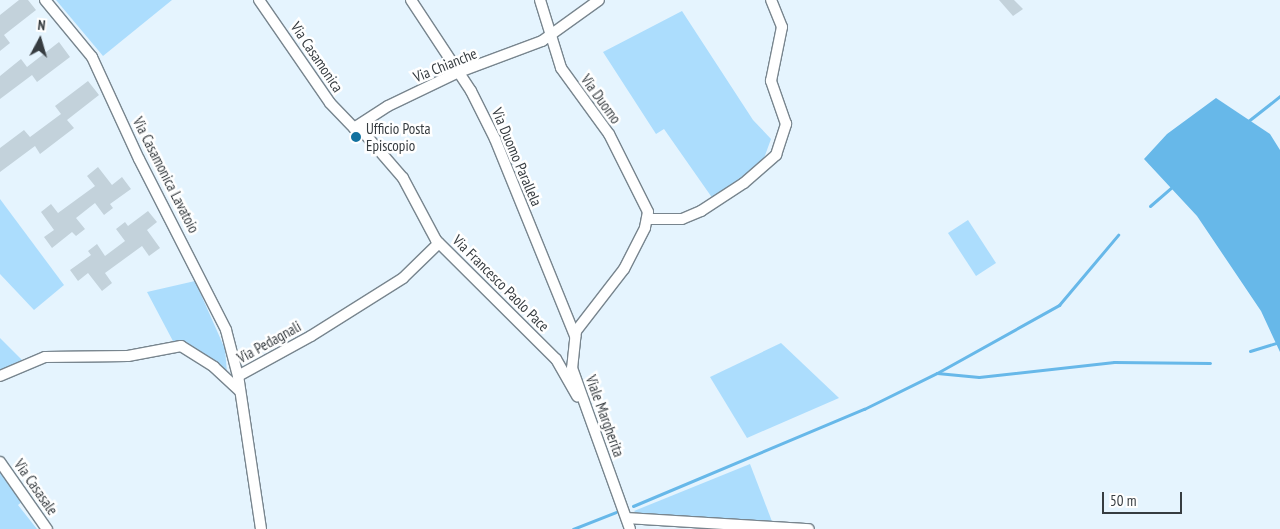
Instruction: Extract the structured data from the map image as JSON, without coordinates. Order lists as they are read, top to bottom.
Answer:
{
  "streets": {
    "street": [
      "Via Casamonica",
      "Via Chianche",
      "Via Duomo",
      "Via Duomo Parallela",
      "Via Casamonica Lavatoio",
      "Via Francesco Paolo Pace",
      "Via Pedagnali",
      "Viale Margherita",
      "Via Casasale"
    ]
  },
  "crossings": [
    ["Via Casamonica", "Via Chianche"],
    ["Via Casamonica", "Via Francesco Paolo Pace"],
    ["Via Chianche", "Via Duomo"],
    ["Via Chianche", "Via Duomo Parallela"],
    ["Via Chianche", "Via Francesco Paolo Pace"],
    ["Via Duomo", "Viale Margherita"],
    ["Via Duomo Parallela", "Viale Margherita"],
    ["Via Casamonica Lavatoio", "Via Pedagnali"],
    ["Via Francesco Paolo Pace", "Via Pedagnali"],
    ["Via Francesco Paolo Pace", "Viale Margherita"]
  ],
  "places": ["Ufficio Posta Episcopio"],
  "scale_bar": "50 m",
  "north": "top"
}
